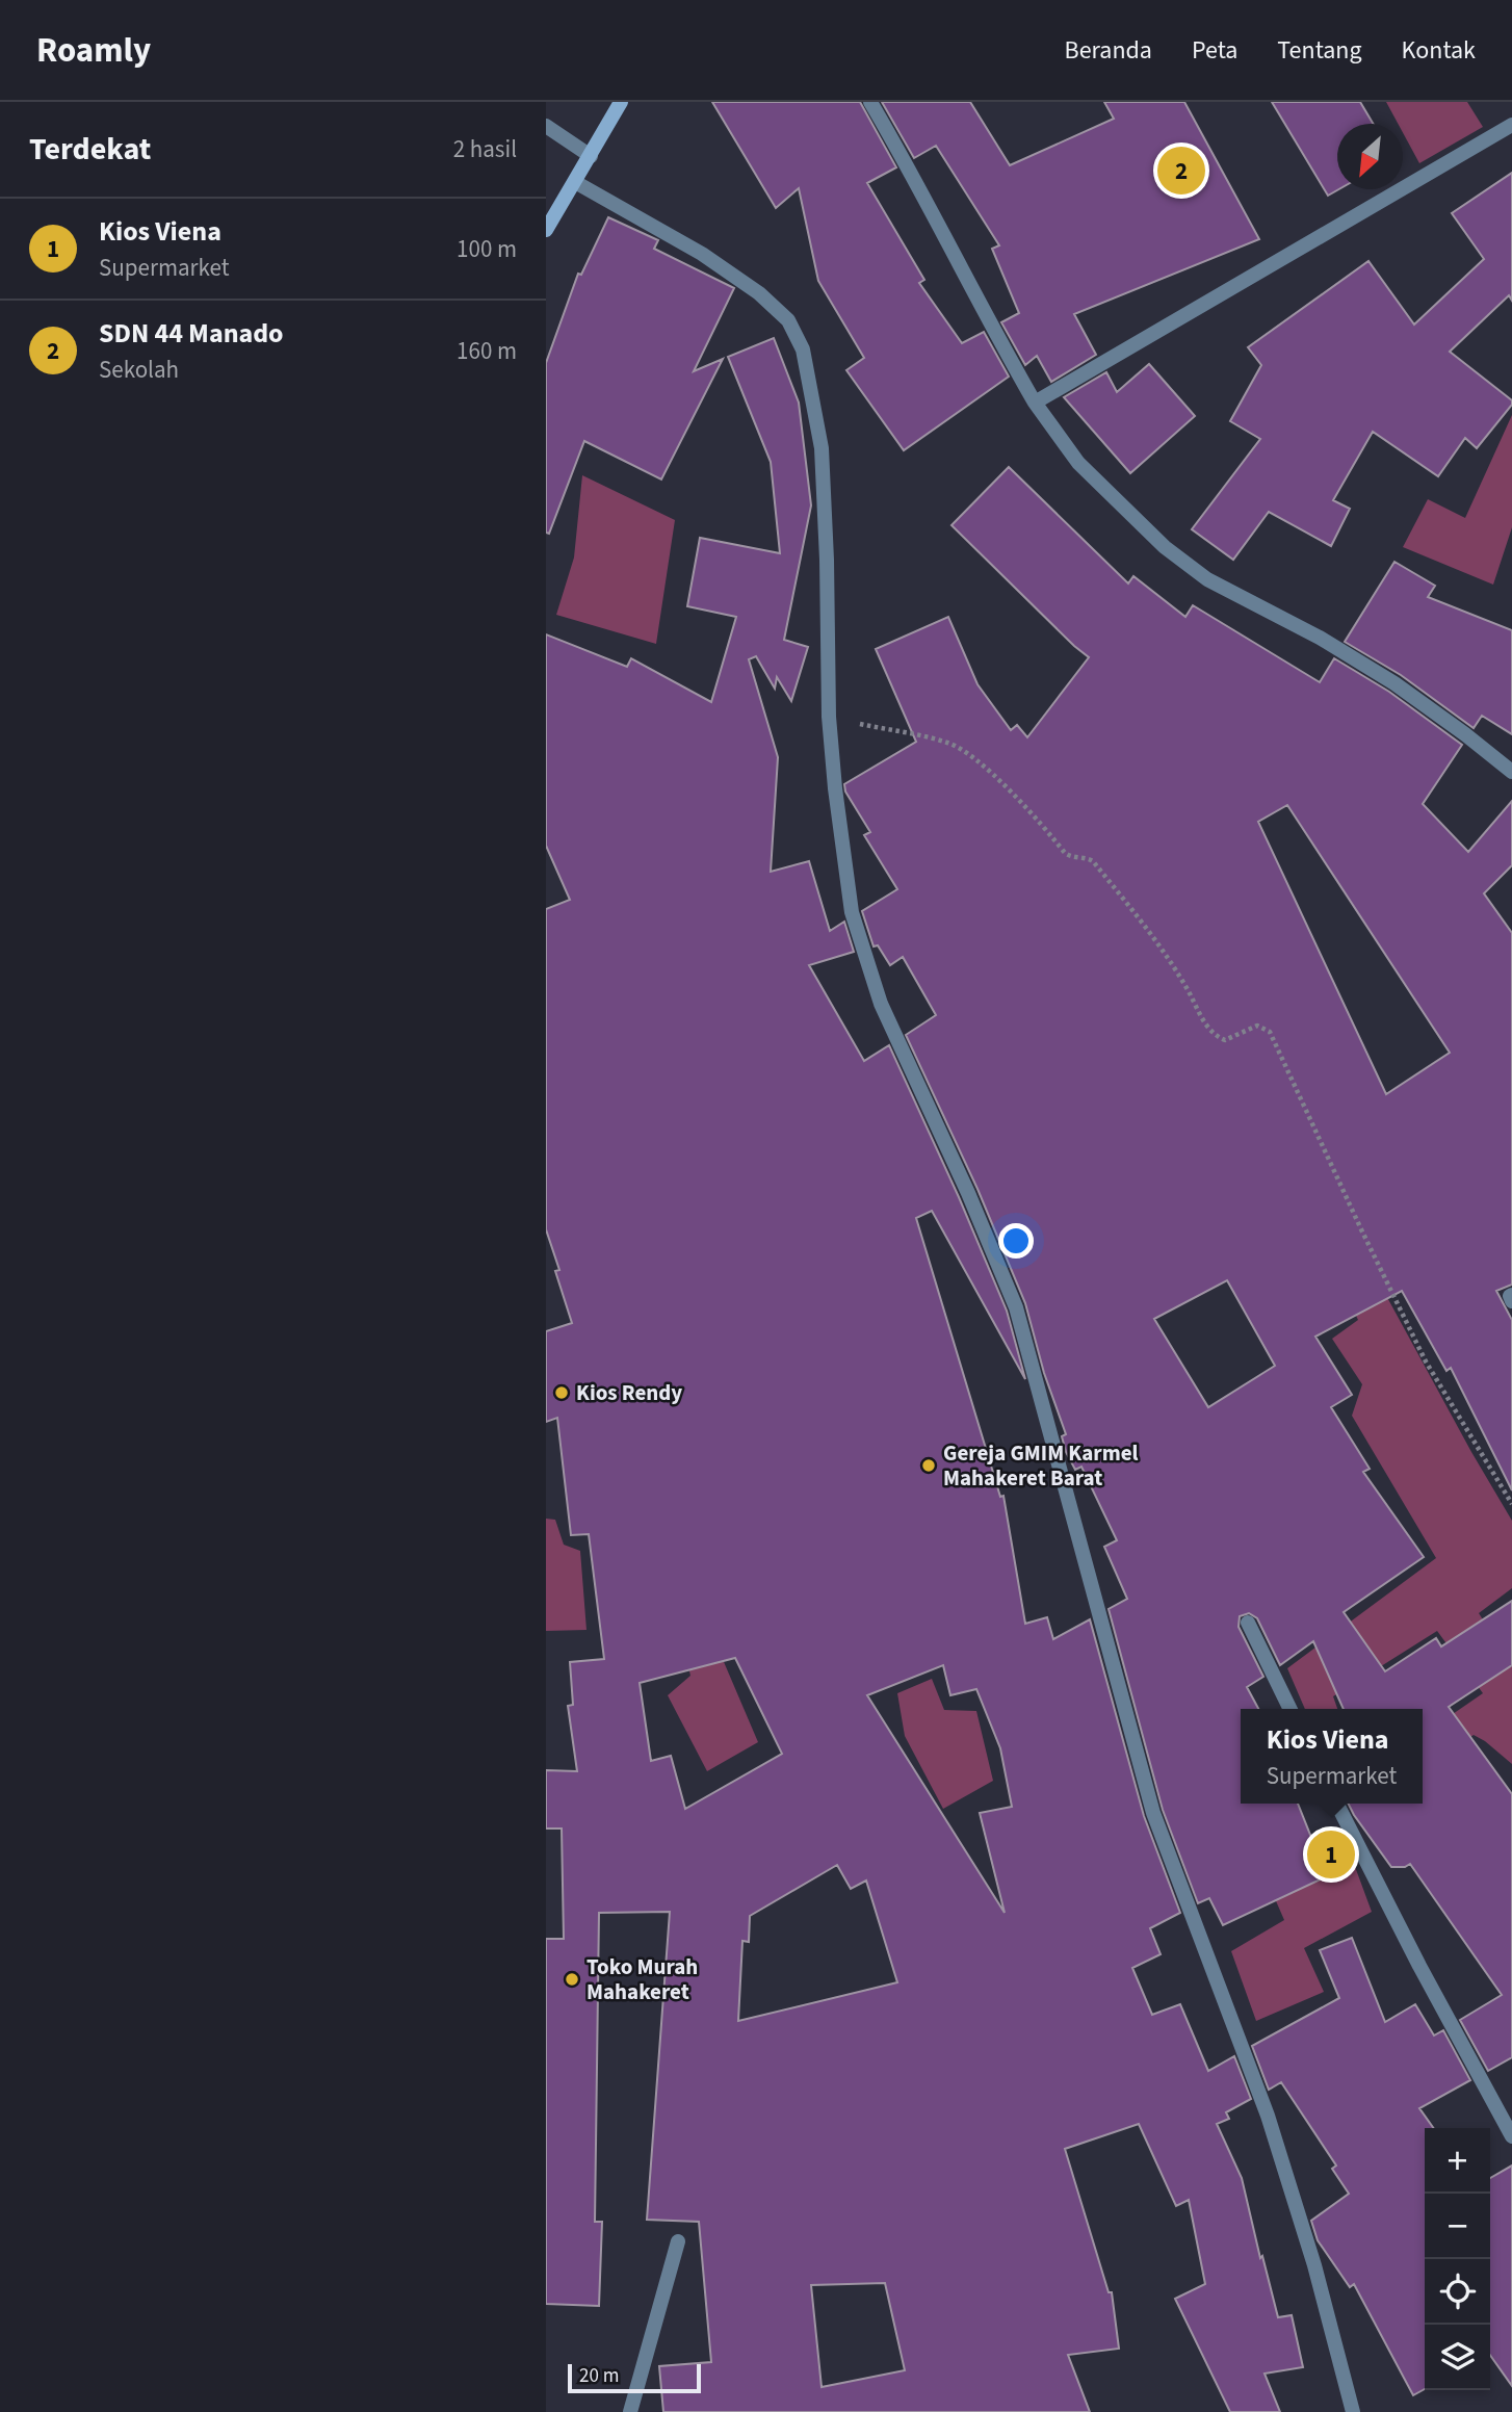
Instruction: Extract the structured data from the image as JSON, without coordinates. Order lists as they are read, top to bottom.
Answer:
{
  "places": ["Kios Rendy", "Gereja GMIM Karmel Mahakeret Barat", "Toko Murah Mahakeret"],
  "scale_bar": "20 m",
  "north": "bottom left",
  "page": {
    "header": "Roamly",
    "nav": [
      "Beranda",
      "Peta",
      "Tentang",
      "Kontak"
    ],
    "heading": ["Terdekat", "2 hasil"],
    "pins": ["2", "1"],
    "list": [
      {
        "mark": "1",
        "name": "Kios Viena",
        "note": "Supermarket",
        "value": "100 m"
      },
      {
        "mark": "2",
        "name": "SDN 44 Manado",
        "note": "Sekolah",
        "value": "160 m"
      }
    ],
    "popup": ["Kios Viena", "Supermarket"],
    "map_buttons": ["+", "−"],
    "scale": "20 m"
  }
}
